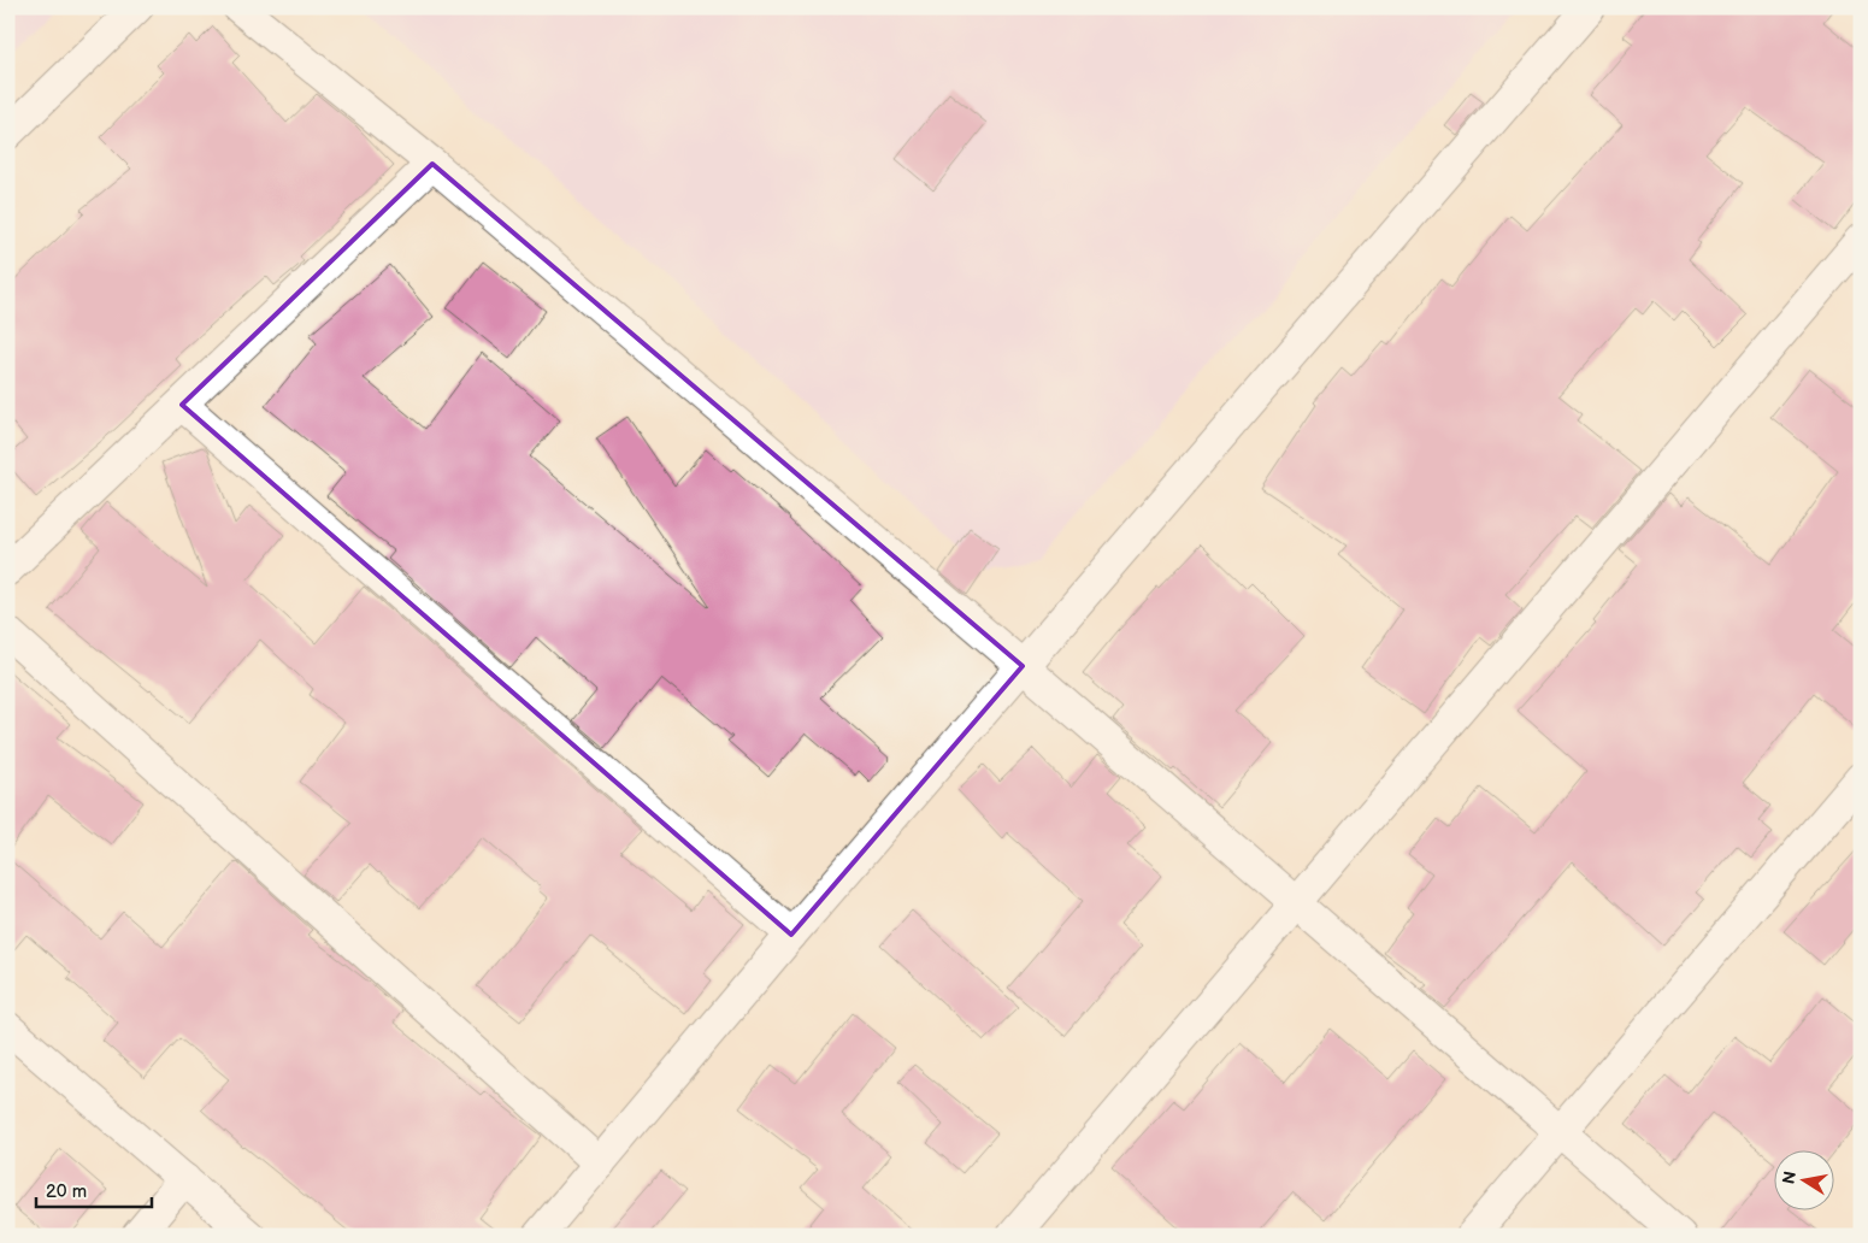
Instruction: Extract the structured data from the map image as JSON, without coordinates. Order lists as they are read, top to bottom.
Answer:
{
  "scale_bar": "20 m",
  "north": "left"
}
